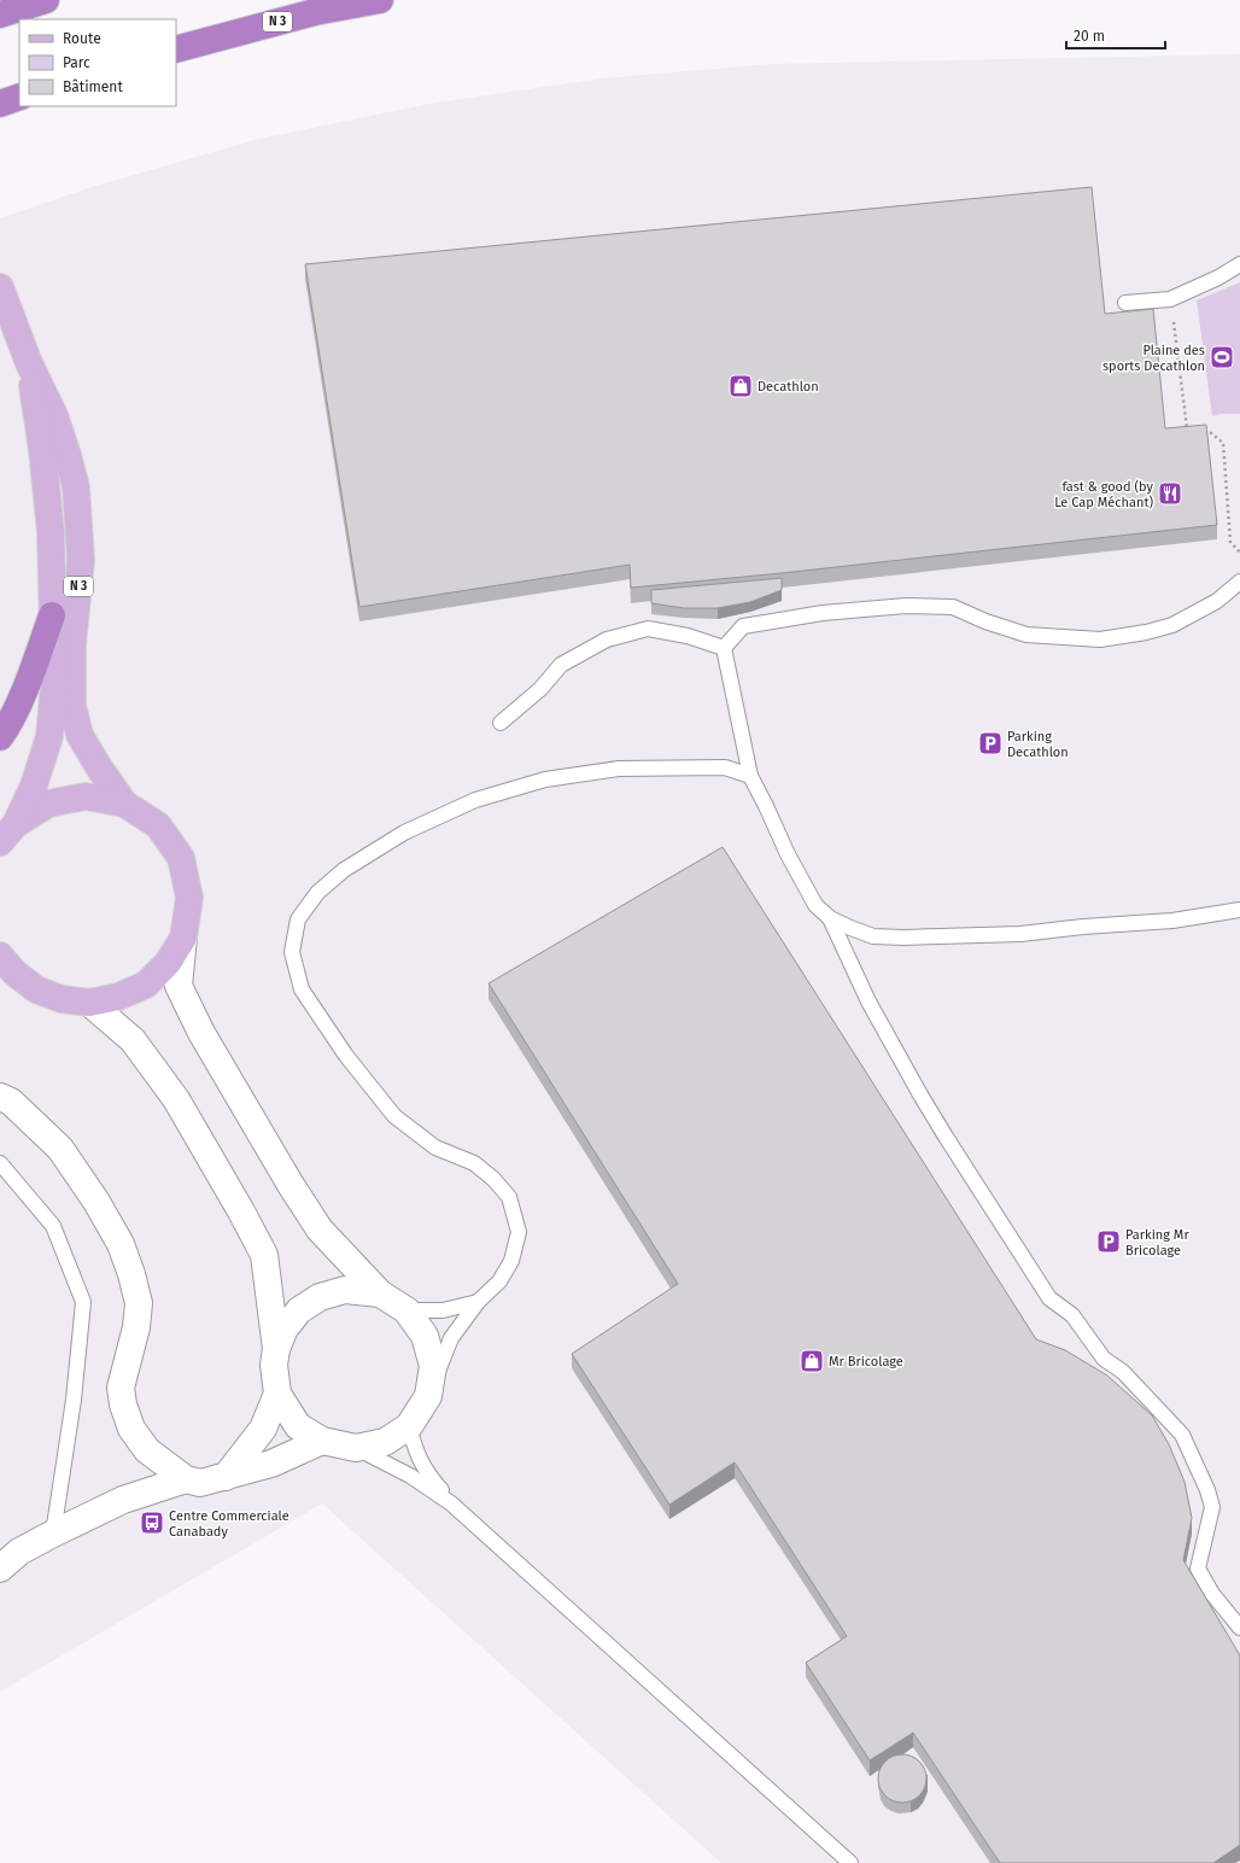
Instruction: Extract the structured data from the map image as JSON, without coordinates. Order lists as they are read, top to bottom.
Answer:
{
  "streets": {
    "highway": ["N 3"]
  },
  "places": {
    "sports": ["Plaine des sports Decathlon"],
    "shop": ["Decathlon", "Mr Bricolage"],
    "restaurant": ["fast & good (by Le Cap Méchant)"],
    "parking": ["Parking Decathlon", "Parking Mr Bricolage"],
    "bus stop": ["Centre Commerciale Canabady"]
  },
  "legend": ["Route", "Parc", "Bâtiment"],
  "scale_bar": "20 m"
}
